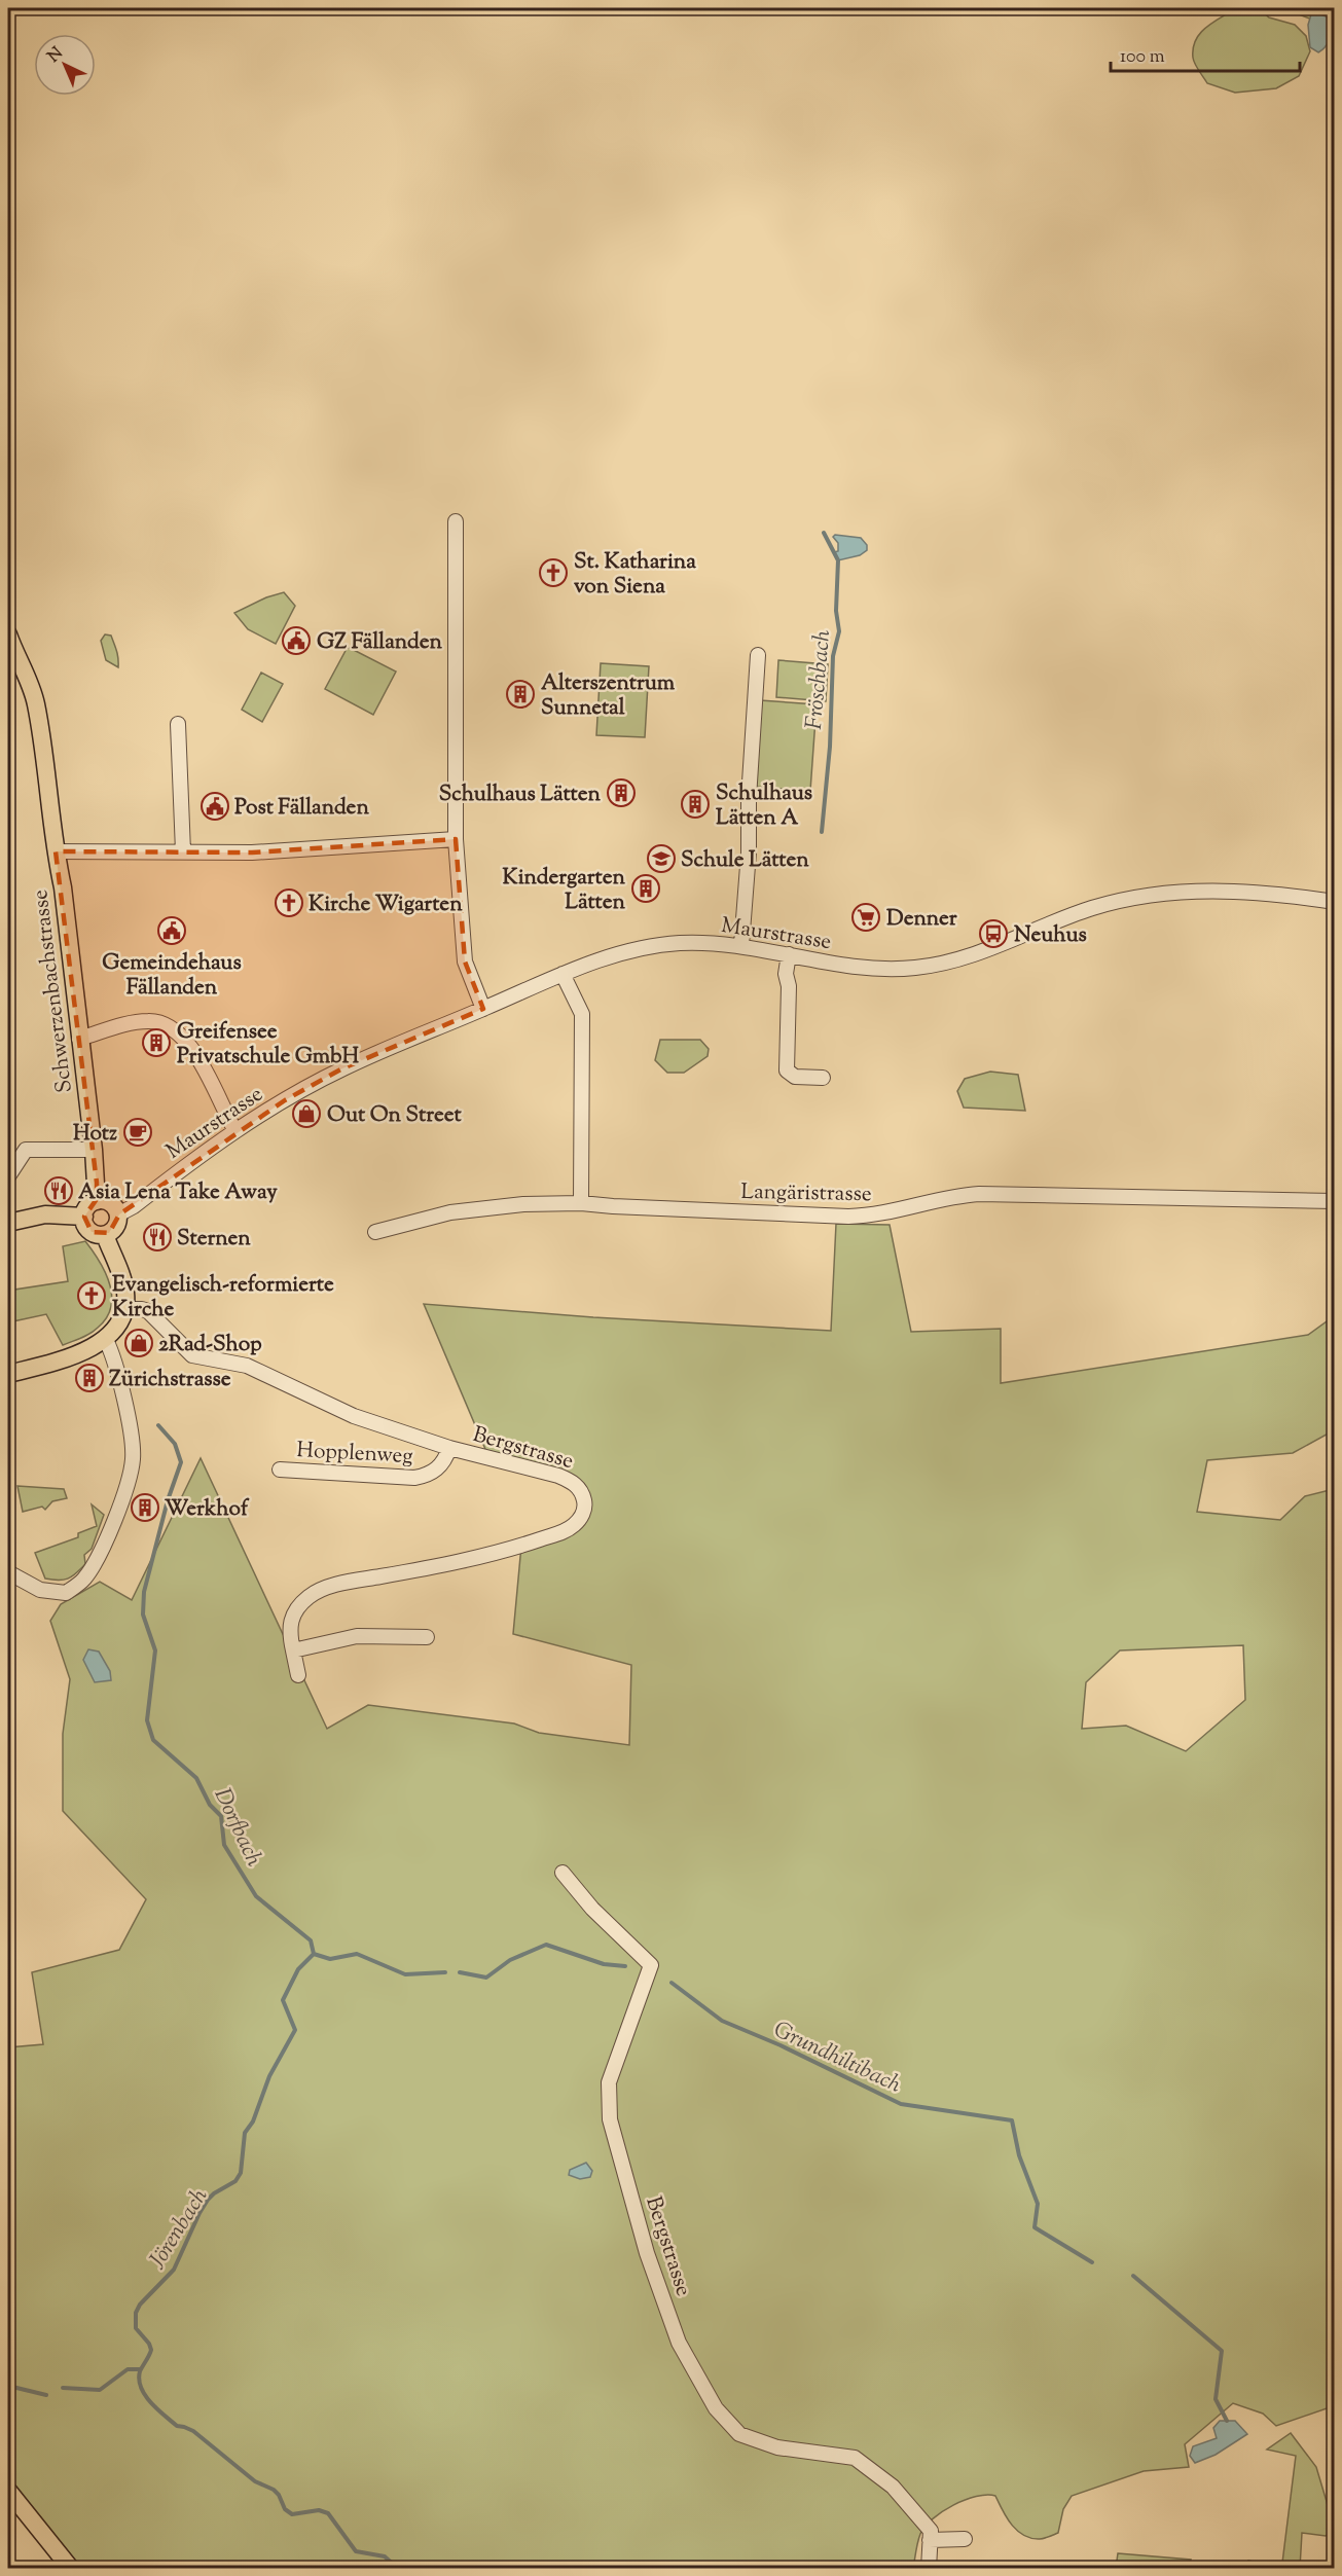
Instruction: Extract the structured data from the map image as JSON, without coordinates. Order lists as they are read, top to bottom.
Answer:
{
  "streets": {
    "main road": ["Schwerzenbachstrasse"],
    "street": [
      "Maurstrasse",
      "Langäristrasse",
      "Bergstrasse",
      "Hopplenweg"
    ]
  },
  "crossings": [
    ["Maurstrasse", "Schwerzenbachstrasse"],
    ["Bergstrasse", "Hopplenweg"]
  ],
  "water": [
    "Fröschbach",
    "Dorfbach",
    "Grundhiltibach",
    "Jörenbach"
  ],
  "places": {
    "church": ["St. Katharina von Siena", "Kirche Wigarten", "Evangelisch-reformierte Kirche"],
    "public building": ["GZ Fällanden", "Post Fällanden", "Gemeindehaus Fällanden"],
    "building": [
      "Alterszentrum Sunnetal",
      "Schulhaus Lätten",
      "Schulhaus Lätten A",
      "Kindergarten Lätten",
      "Greifensee Privatschule GmbH",
      "Zürichstrasse",
      "Werkhof"
    ],
    "school or university": ["Schule Lätten"],
    "supermarket": ["Denner"],
    "bus stop": ["Neuhus"],
    "shop": ["Out On Street", "2Rad-Shop"],
    "cafe": ["Hotz"],
    "restaurant": ["Asia Lena Take Away", "Sternen"]
  },
  "scale_bar": "100 m",
  "north": "top left"
}
